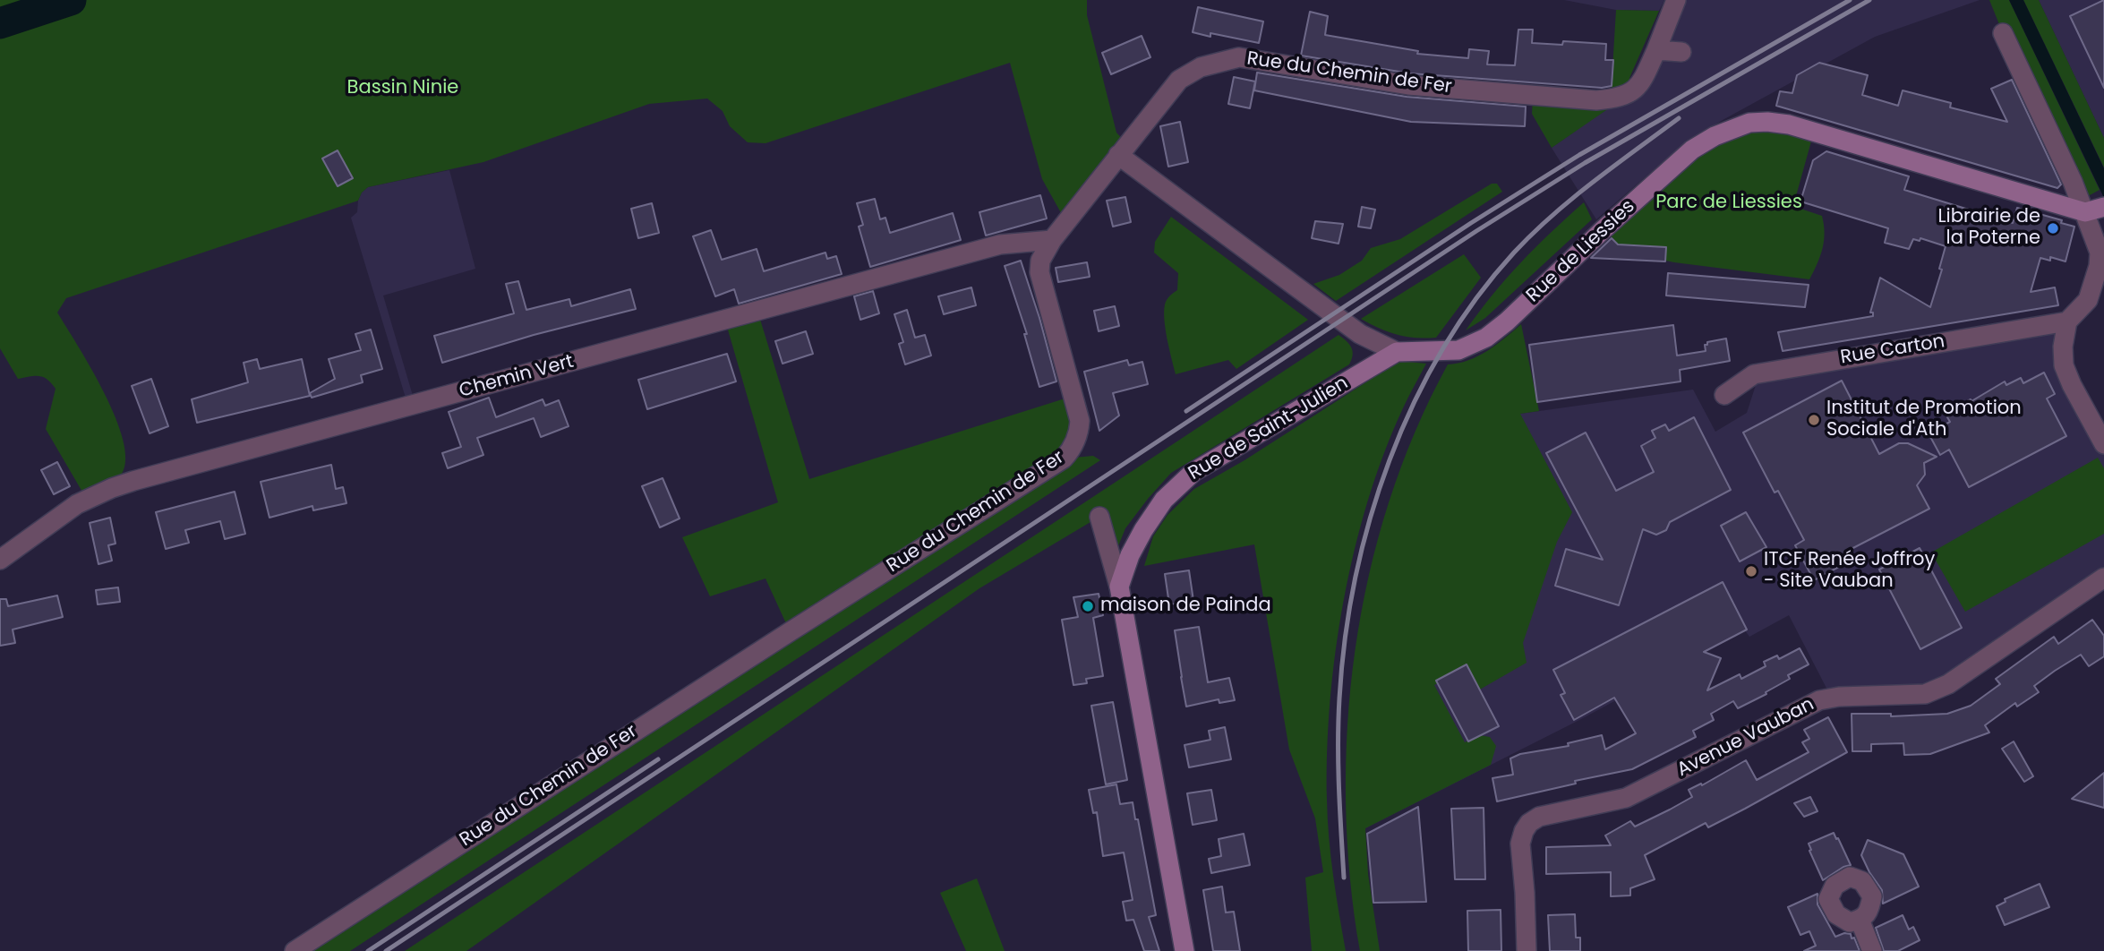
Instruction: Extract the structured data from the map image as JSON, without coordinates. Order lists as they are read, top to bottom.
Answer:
{
  "streets": {
    "street": [
      "Rue du Chemin de Fer",
      "Rue de Liessies",
      "Rue Carton",
      "Chemin Vert",
      "Rue de Saint-Julien",
      "Avenue Vauban"
    ]
  },
  "crossings": [
    ["Rue du Chemin de Fer", "Rue de Liessies"],
    ["Rue du Chemin de Fer", "Chemin Vert"],
    ["Rue de Liessies", "Rue de Saint-Julien"]
  ],
  "parks": ["Bassin Ninie", "Parc de Liessies"],
  "places": [
    "Librairie de la Poterne",
    "Institut de Promotion Sociale d'Ath",
    "ITCF Renée Joffroy - Site Vauban",
    "maison de Painda"
  ]
}
